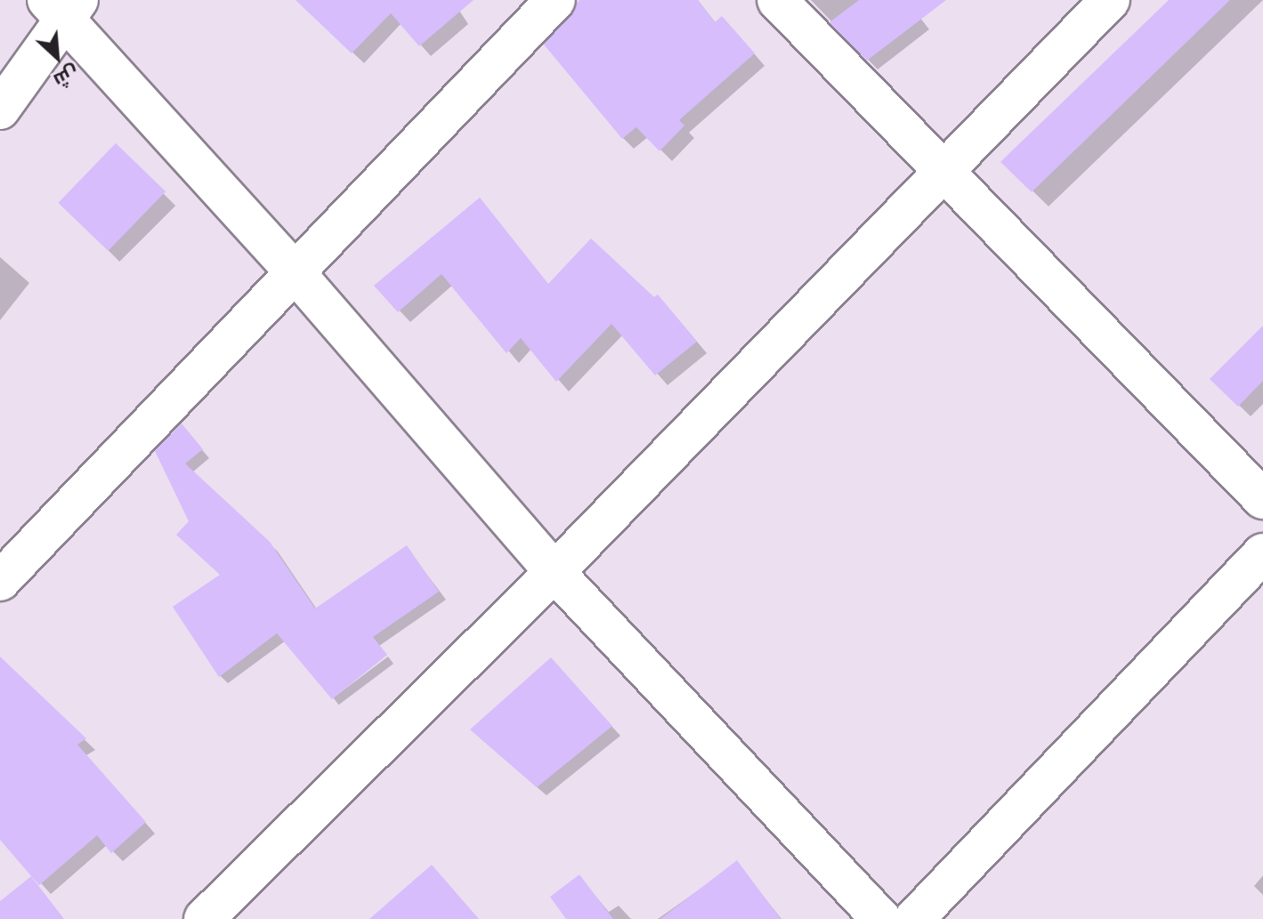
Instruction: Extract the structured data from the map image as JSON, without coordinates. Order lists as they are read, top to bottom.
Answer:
{
  "north": "bottom right"
}
